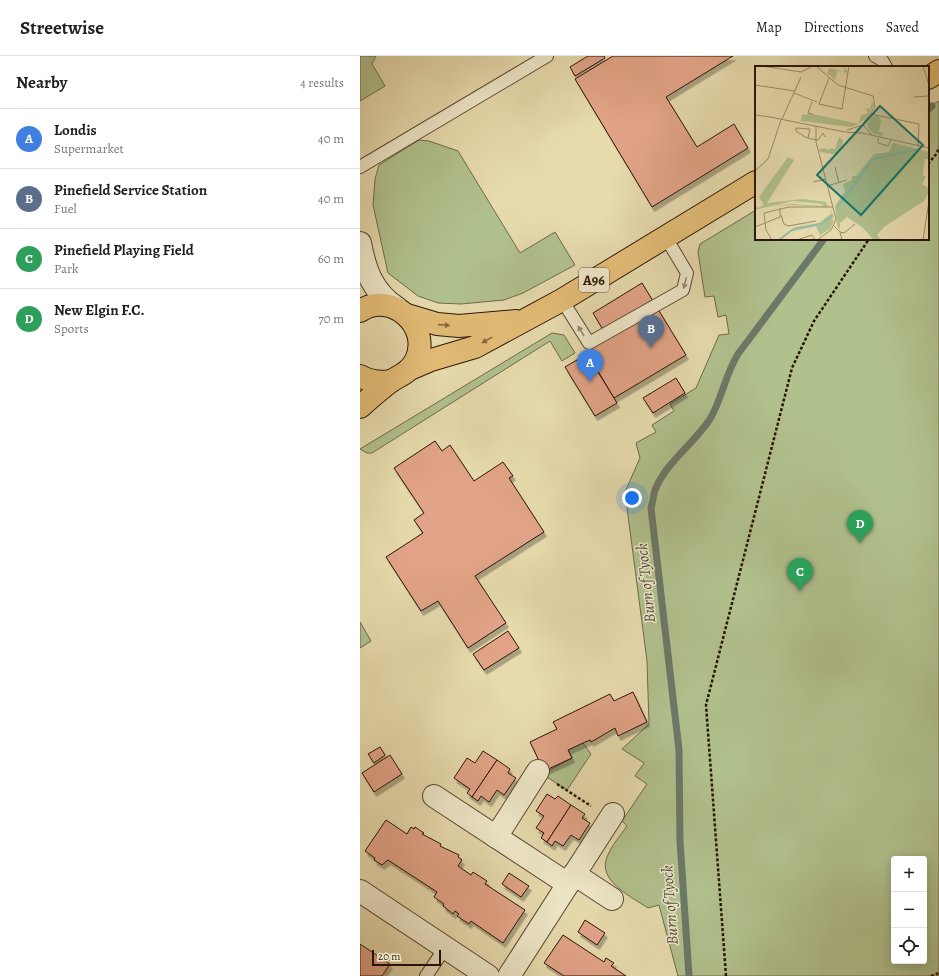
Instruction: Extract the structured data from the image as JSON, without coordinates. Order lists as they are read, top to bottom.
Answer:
{
  "streets": {
    "highway": ["A96"]
  },
  "water": ["Burn of Tyock"],
  "scale_bar": "20 m",
  "page": {
    "header": "Streetwise",
    "nav": ["Map", "Directions", "Saved"],
    "heading": ["Nearby", "4 results"],
    "list": [
      {
        "mark": "A",
        "name": "Londis",
        "note": "Supermarket",
        "value": "40 m"
      },
      {
        "mark": "B",
        "name": "Pinefield Service Station",
        "note": "Fuel",
        "value": "40 m"
      },
      {
        "mark": "C",
        "name": "Pinefield Playing Field",
        "note": "Park",
        "value": "60 m"
      },
      {
        "mark": "D",
        "name": "New Elgin F.C.",
        "note": "Sports",
        "value": "70 m"
      }
    ],
    "pins": [
      "B",
      "A",
      "D",
      "C"
    ],
    "map_buttons": ["+", "−"],
    "scale": "20 m"
  }
}
